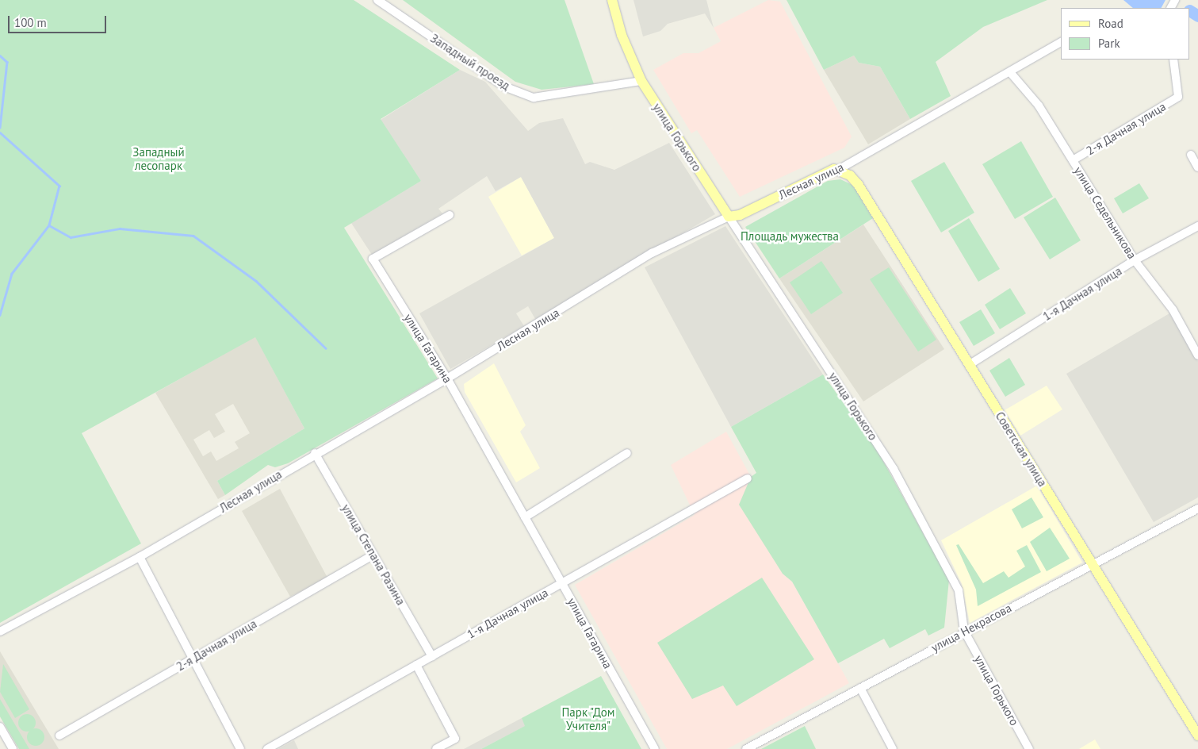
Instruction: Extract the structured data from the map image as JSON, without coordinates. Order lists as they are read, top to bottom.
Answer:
{
  "streets": {
    "main road": ["улица Горького", "Лесная улица", "Советская улица"],
    "street": [
      "Западный проезд",
      "2-я Дачная улица",
      "улица Седельникова",
      "1-я Дачная улица",
      "улица Гагарина",
      "улица Степана Разина",
      "улица Некрасова"
    ]
  },
  "crossings": [
    ["Западный проезд", "улица Горького"],
    ["2-я Дачная улица", "улица Седельникова"],
    ["2-я Дачная улица", "улица Степана Разина"],
    ["улица Горького", "Лесная улица"],
    ["улица Горького", "улица Некрасова"],
    ["Лесная улица", "улица Седельникова"],
    ["Лесная улица", "улица Гагарина"],
    ["Лесная улица", "Советская улица"],
    ["Лесная улица", "улица Степана Разина"],
    ["улица Седельникова", "1-я Дачная улица"],
    ["1-я Дачная улица", "улица Гагарина"],
    ["1-я Дачная улица", "Советская улица"],
    ["1-я Дачная улица", "улица Степана Разина"],
    ["Советская улица", "улица Некрасова"]
  ],
  "parks": ["Западный лесопарк", "Площадь мужества", "Парк \"Дом Учителя\""],
  "legend": ["Road", "Park"],
  "scale_bar": "100 m"
}
